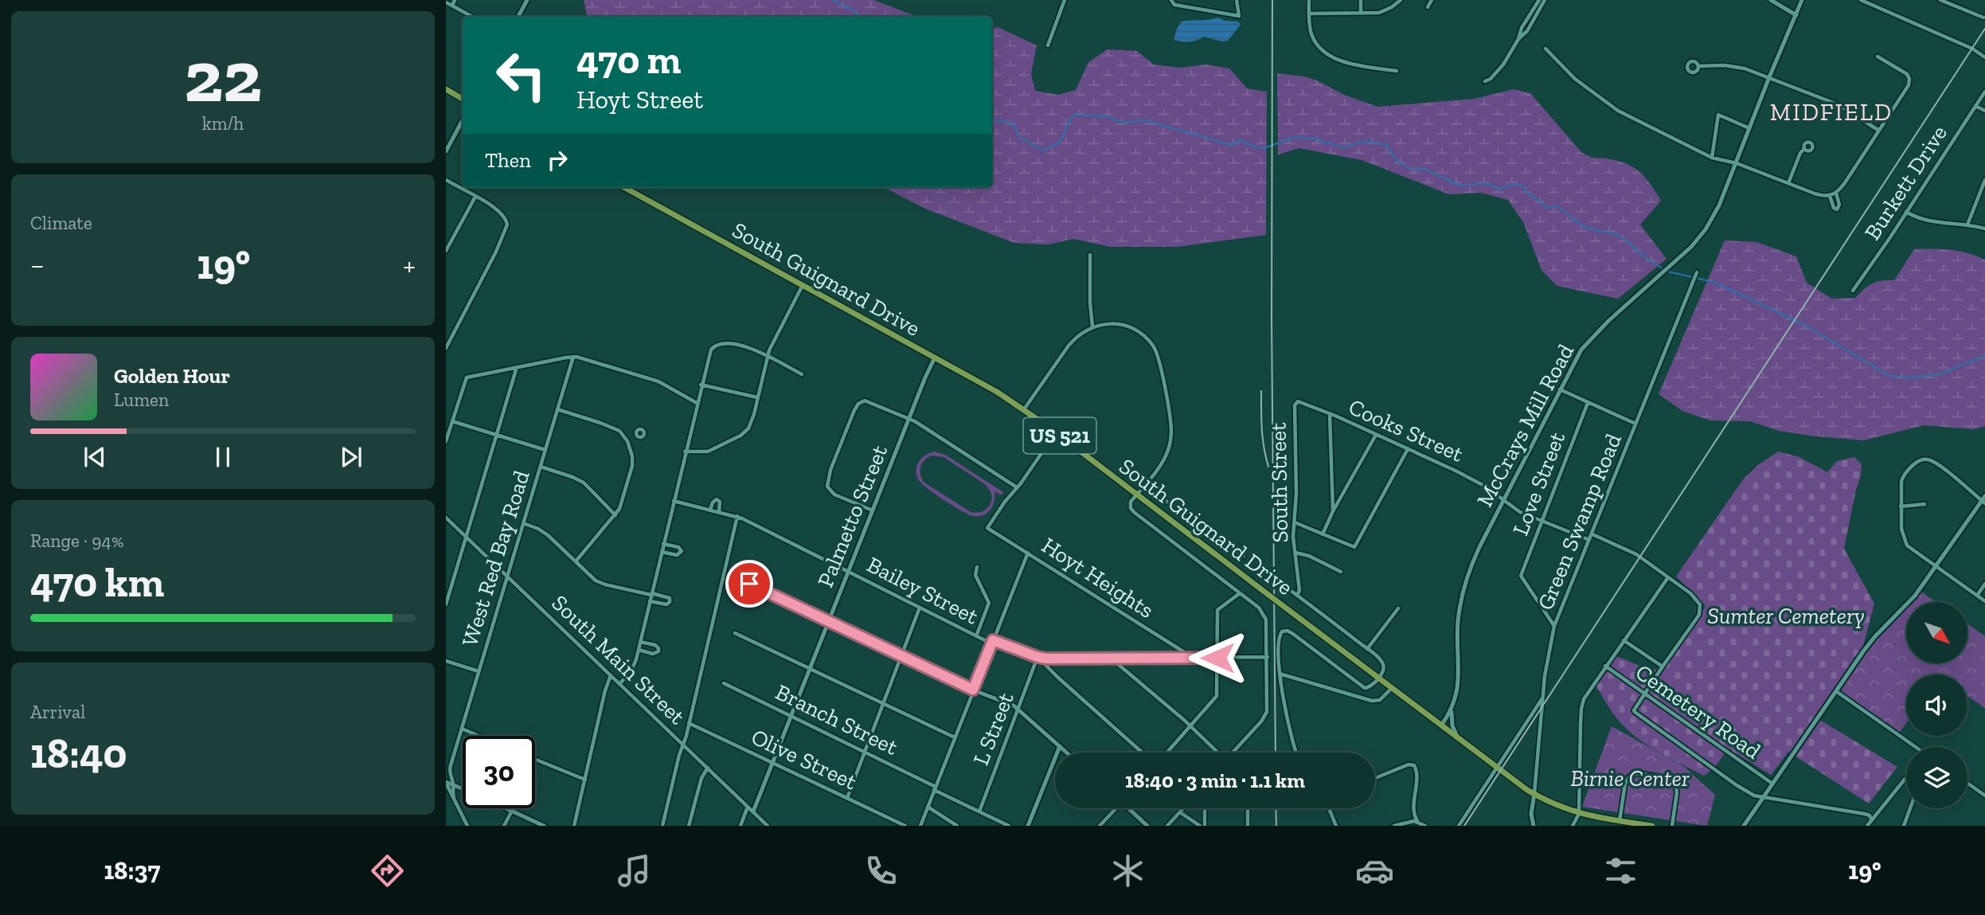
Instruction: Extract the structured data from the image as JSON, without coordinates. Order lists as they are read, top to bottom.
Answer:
{
  "streets": {
    "highway": ["South Guignard Drive", "US 521"],
    "street": [
      "Burkett Drive",
      "McCrays Mill Road",
      "Cooks Street",
      "South Street",
      "Love Street",
      "Palmetto Street",
      "Green Swamp Road",
      "West Red Bay Road",
      "Hoyt Heights",
      "Bailey Street",
      "South Main Street",
      "Cemetery Road",
      "Branch Street",
      "L Street",
      "Olive Street"
    ]
  },
  "crossings": [
    ["South Guignard Drive", "McCrays Mill Road"],
    ["South Guignard Drive", "Palmetto Street"],
    ["South Guignard Drive", "Green Swamp Road"],
    ["McCrays Mill Road", "Cooks Street"],
    ["Cooks Street", "South Street"],
    ["Cooks Street", "Love Street"],
    ["Cooks Street", "Green Swamp Road"],
    ["Love Street", "Green Swamp Road"],
    ["Palmetto Street", "Bailey Street"],
    ["Palmetto Street", "South Main Street"],
    ["Palmetto Street", "Branch Street"],
    ["Palmetto Street", "Olive Street"],
    ["West Red Bay Road", "South Main Street"],
    ["Bailey Street", "L Street"],
    ["Branch Street", "L Street"]
  ],
  "districts": ["MIDFIELD"],
  "parks": ["Sumter Cemetery", "Birnie Center"],
  "north": "bottom right",
  "page": {
    "tile": [
      ["22", "km/h"],
      "Climate",
      ["Range · 94%", "470 km"],
      ["Arrival", "18:40"]
    ],
    "turn": ["470 m", "Hoyt Street"],
    "then": "Then",
    "heat": ["−", "19°", "+"],
    "song": ["Golden Hour", "Lumen"],
    "limit": "30",
    "trip": "18:40 · 3 min · 1.1 km",
    "tabs": ["18:37", "19°"]
  }
}
